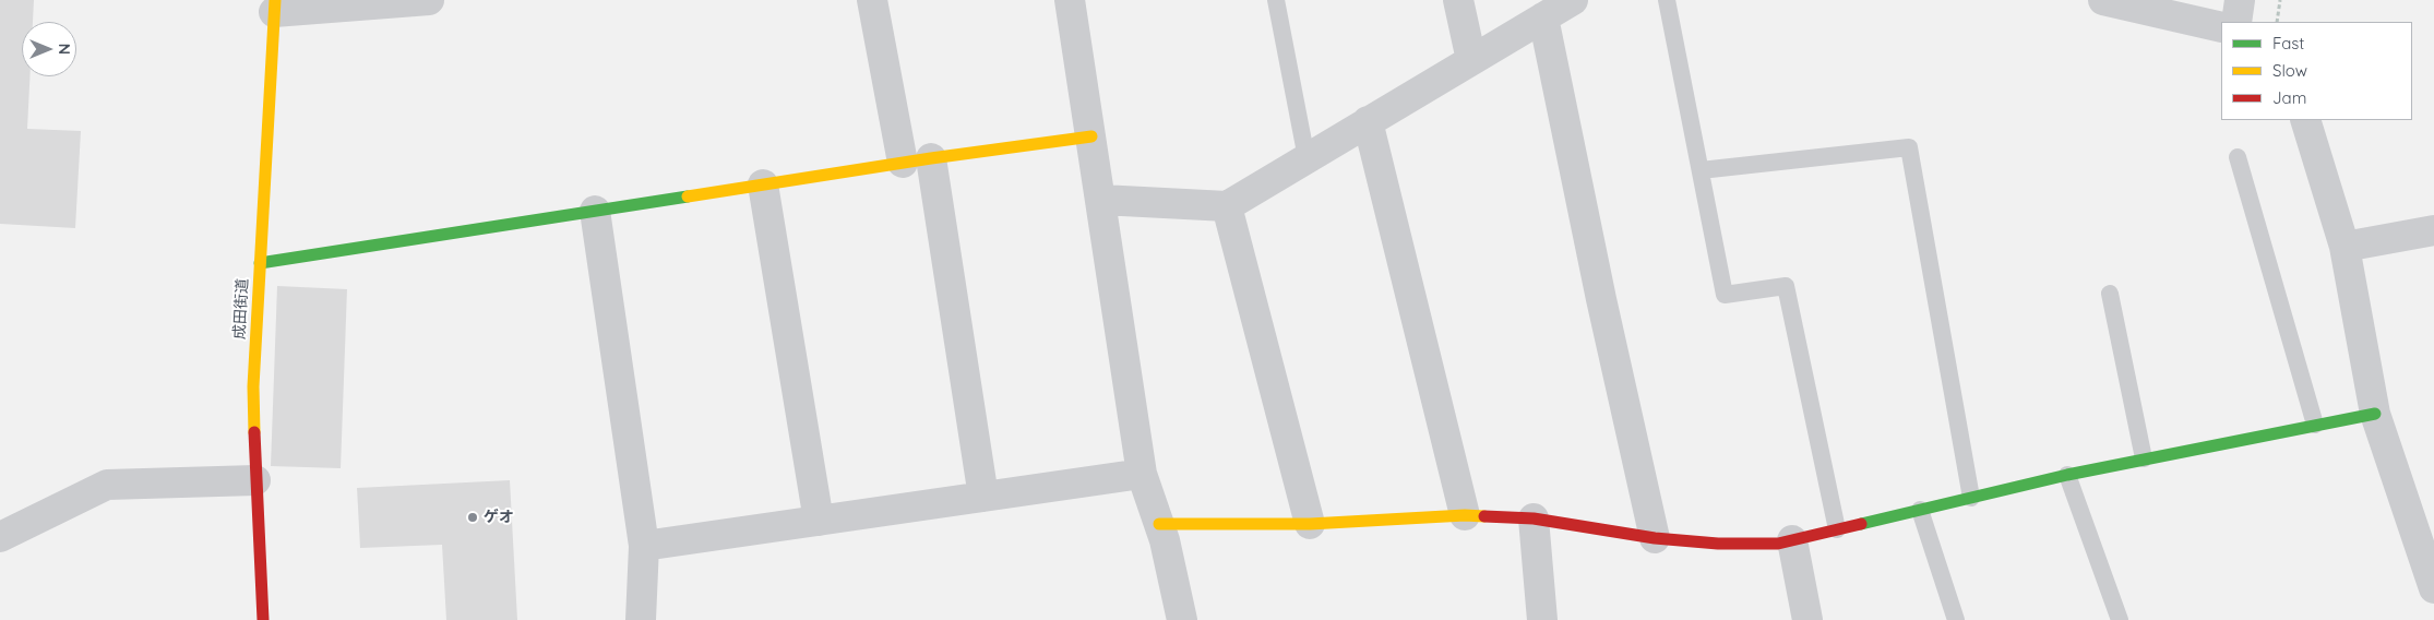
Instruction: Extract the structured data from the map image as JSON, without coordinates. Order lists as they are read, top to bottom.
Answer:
{
  "streets": {
    "main road": ["成田街道"]
  },
  "places": ["ゲオ"],
  "legend": ["Fast", "Slow", "Jam"],
  "north": "right"
}
